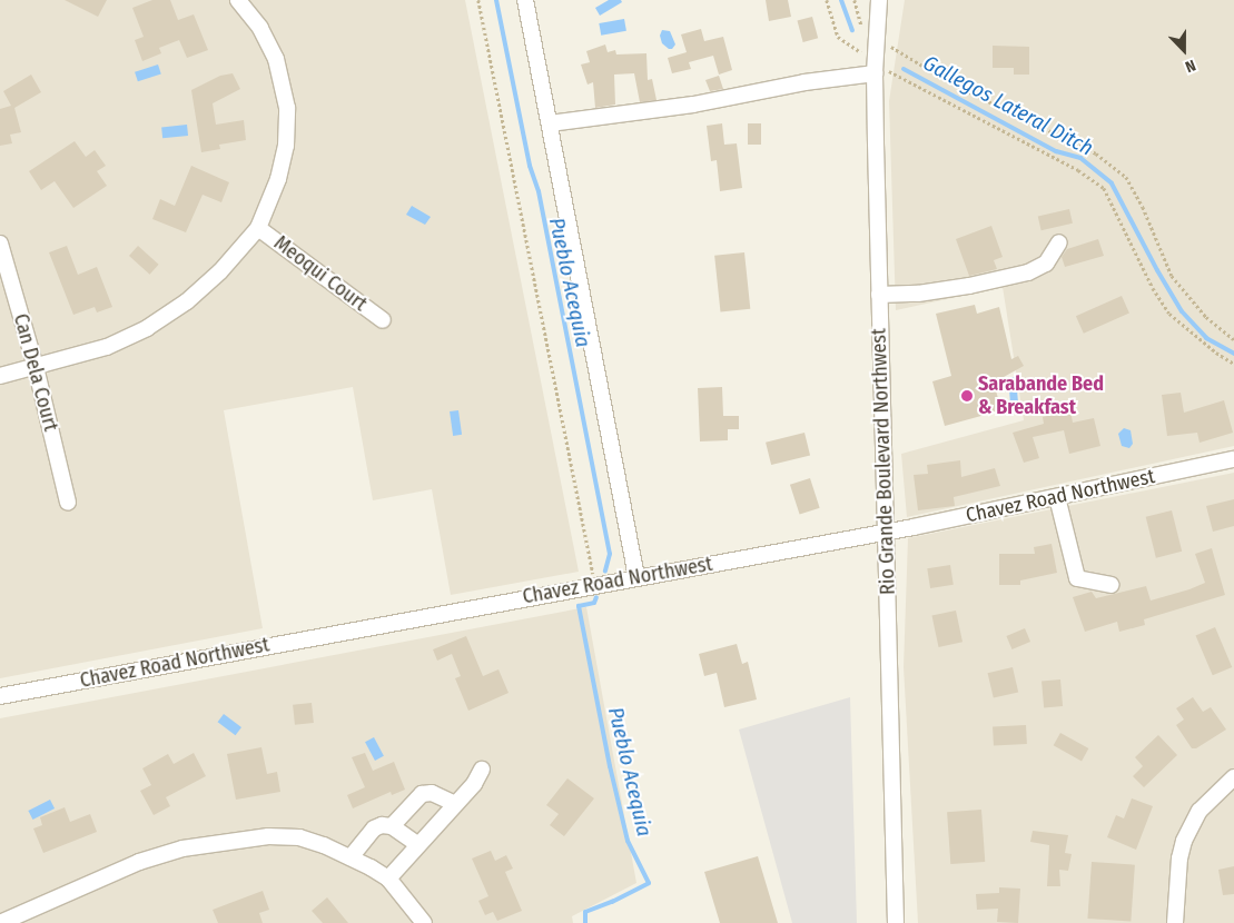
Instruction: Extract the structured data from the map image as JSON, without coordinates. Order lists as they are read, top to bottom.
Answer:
{
  "streets": {
    "street": [
      "Meoqui Court",
      "Can Dela Court",
      "Rio Grande Boulevard Northwest",
      "Chavez Road Northwest"
    ]
  },
  "crossings": [
    ["Rio Grande Boulevard Northwest", "Chavez Road Northwest"]
  ],
  "water": ["Gallegos Lateral Ditch", "Pueblo Acequia"],
  "places": ["Sarabande Bed & Breakfast"],
  "north": "bottom"
}
